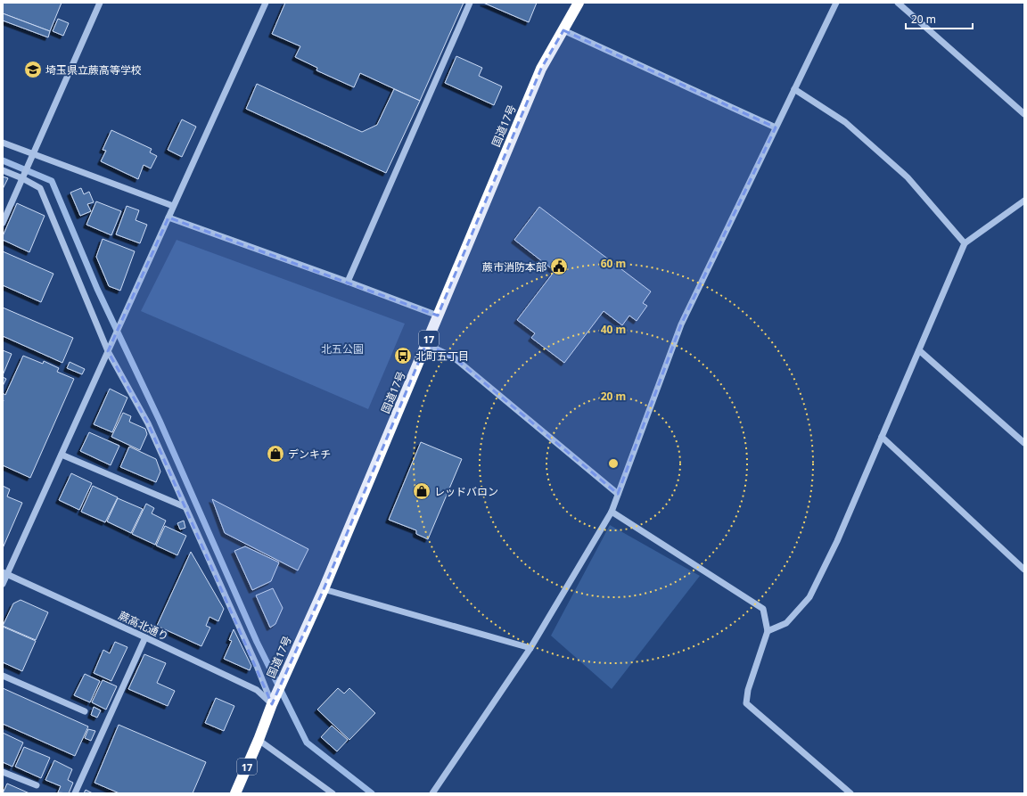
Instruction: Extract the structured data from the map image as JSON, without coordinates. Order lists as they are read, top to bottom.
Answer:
{
  "streets": {
    "highway": ["国道17号", "17"],
    "street": ["蕨高北通り"]
  },
  "crossings": [
    ["国道17号", "蕨高北通り"]
  ],
  "parks": ["北五公園"],
  "places": {
    "school or university": ["埼玉県立蕨高等学校"],
    "public building": ["蕨市消防本部"],
    "bus stop": ["北町五丁目"],
    "shop": ["デンキチ", "レッドバロン"]
  },
  "scale_bar": "20 m",
  "rings": ["60 m", "40 m", "20 m"]
}
